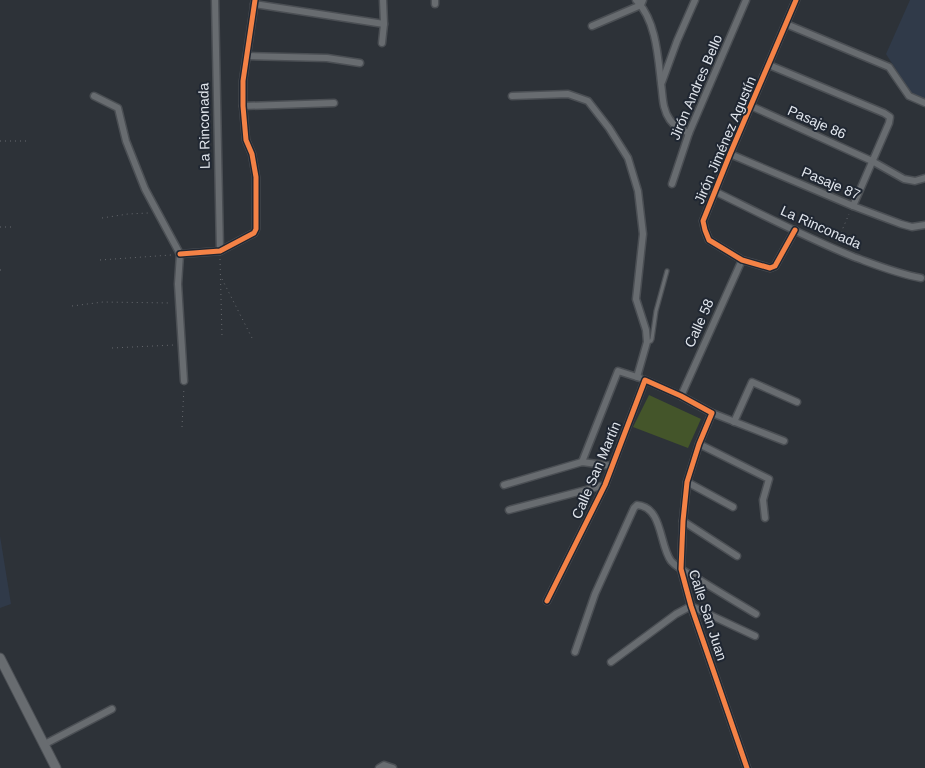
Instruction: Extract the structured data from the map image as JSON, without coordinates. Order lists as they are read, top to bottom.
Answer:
{
  "streets": {
    "street": [
      "Jirón Andres Bello",
      "Pasaje 86",
      "La Rinconada",
      "Jirón Jiménez Agustín",
      "Pasaje 87",
      "Calle 58",
      "Calle San Martín",
      "Calle San Juan"
    ]
  },
  "crossings": [
    ["Pasaje 86", "Jirón Jiménez Agustín"],
    ["La Rinconada", "Jirón Jiménez Agustín"],
    ["Jirón Jiménez Agustín", "Pasaje 87"],
    ["Jirón Jiménez Agustín", "Calle 58"]
  ]
}
